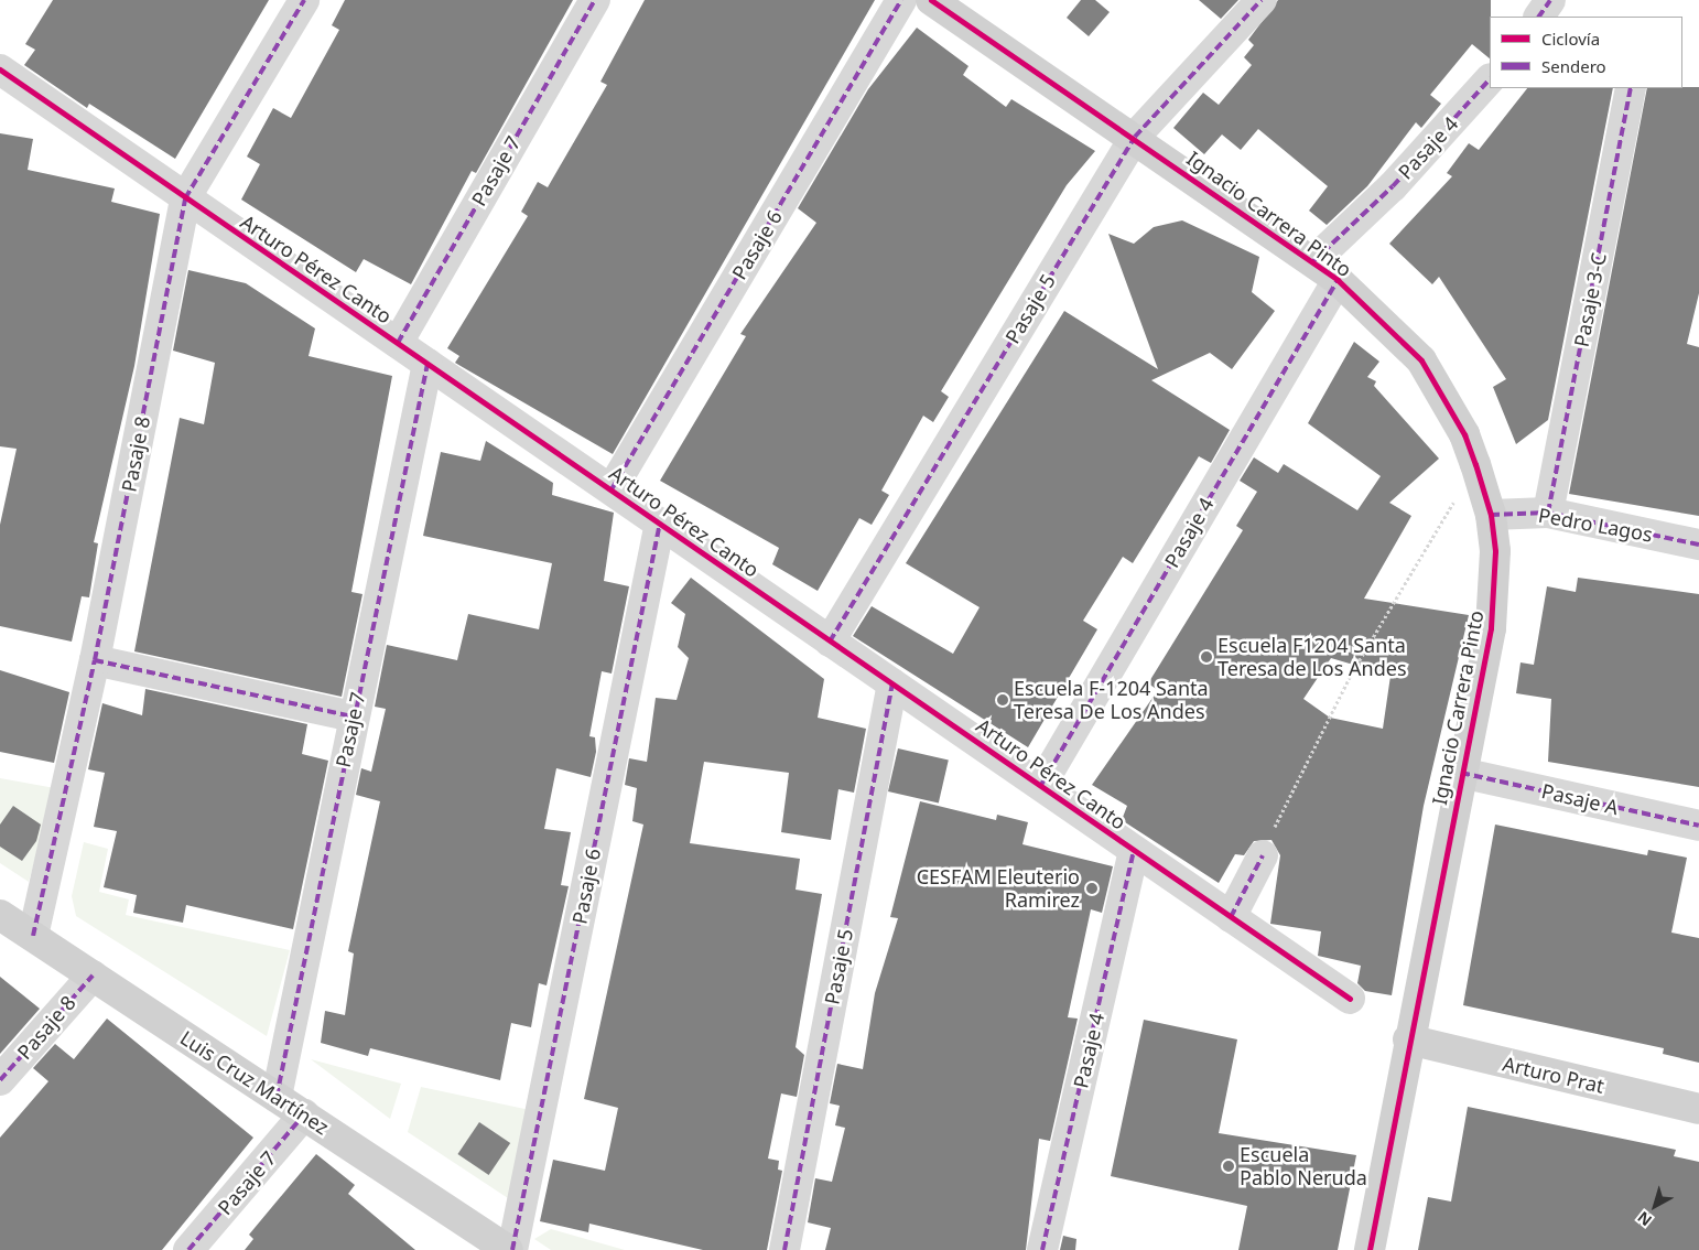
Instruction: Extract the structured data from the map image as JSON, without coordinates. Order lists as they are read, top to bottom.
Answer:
{
  "streets": {
    "street": [
      "Pasaje 4",
      "Pasaje 7",
      "Ignacio Carrera Pinto",
      "Pasaje 6",
      "Arturo Pérez Canto",
      "Pasaje 3-C",
      "Pasaje 5",
      "Pasaje 8",
      "Pedro Lagos",
      "Pasaje A",
      "Arturo Prat",
      "Luis Cruz Martínez"
    ]
  },
  "crossings": [
    ["Pasaje 4", "Ignacio Carrera Pinto"],
    ["Pasaje 4", "Arturo Pérez Canto"],
    ["Pasaje 7", "Arturo Pérez Canto"],
    ["Pasaje 7", "Luis Cruz Martínez"],
    ["Ignacio Carrera Pinto", "Pasaje 5"],
    ["Ignacio Carrera Pinto", "Pedro Lagos"],
    ["Ignacio Carrera Pinto", "Pasaje A"],
    ["Ignacio Carrera Pinto", "Arturo Prat"],
    ["Pasaje 6", "Arturo Pérez Canto"],
    ["Arturo Pérez Canto", "Pasaje 5"],
    ["Arturo Pérez Canto", "Pasaje 8"],
    ["Pasaje 3-C", "Pedro Lagos"],
    ["Pasaje 8", "Luis Cruz Martínez"]
  ],
  "places": [
    "Escuela F1204 Santa Teresa de Los Andes",
    "Escuela F-1204 Santa Teresa De Los Andes",
    "CESFAM Eleuterio Ramirez",
    "Escuela Pablo Neruda"
  ],
  "legend": ["Ciclovía", "Sendero"],
  "north": "bottom left"
}
